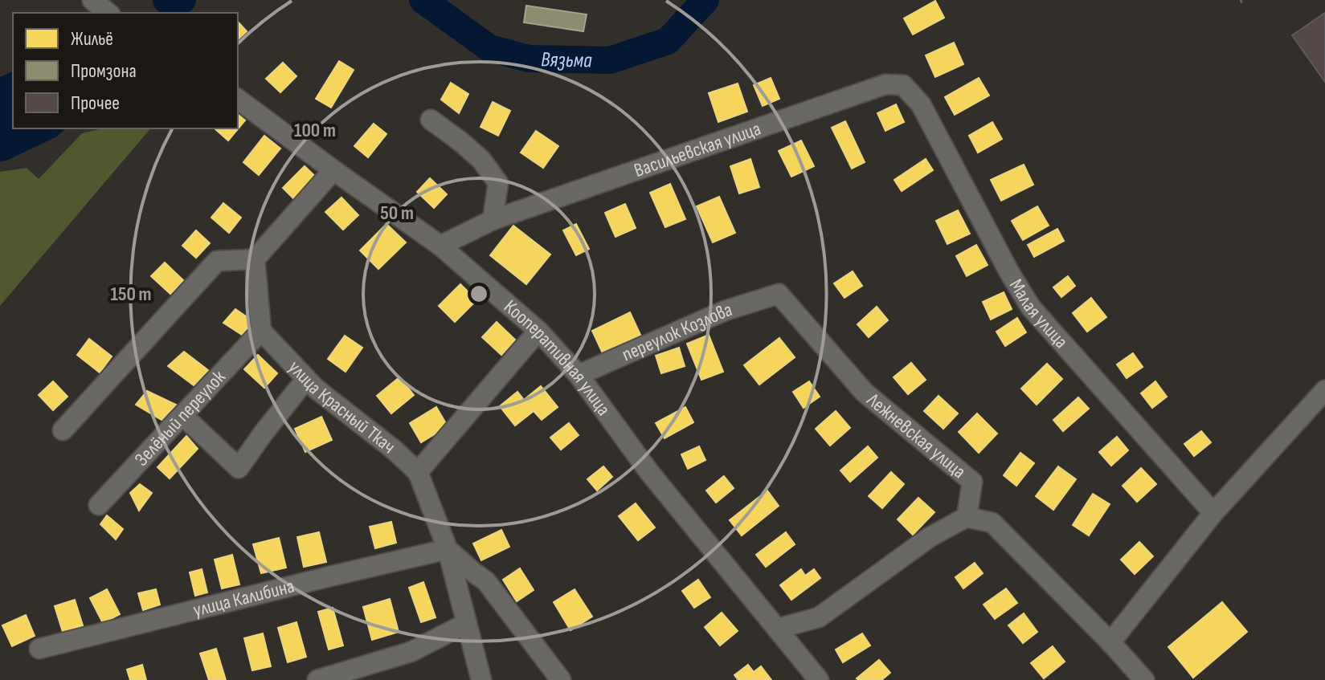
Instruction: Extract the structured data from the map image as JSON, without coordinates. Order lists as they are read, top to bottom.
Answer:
{
  "streets": {
    "street": [
      "Васильевская улица",
      "Малая улица",
      "переулок Козлова",
      "Кооперативная улица",
      "улица Красный Ткач",
      "Зелёный переулок",
      "Лежневская улица",
      "улица Калибина"
    ]
  },
  "crossings": [
    ["Васильевская улица", "Малая улица"],
    ["Васильевская улица", "Кооперативная улица"],
    ["переулок Козлова", "Кооперативная улица"],
    ["переулок Козлова", "Лежневская улица"],
    ["улица Красный Ткач", "Зелёный переулок"],
    ["улица Красный Ткач", "улица Калибина"]
  ],
  "water": ["Вязьма"],
  "legend": ["Жильё", "Промзона", "Прочее"],
  "rings": ["100 m", "50 m", "150 m"]
}
